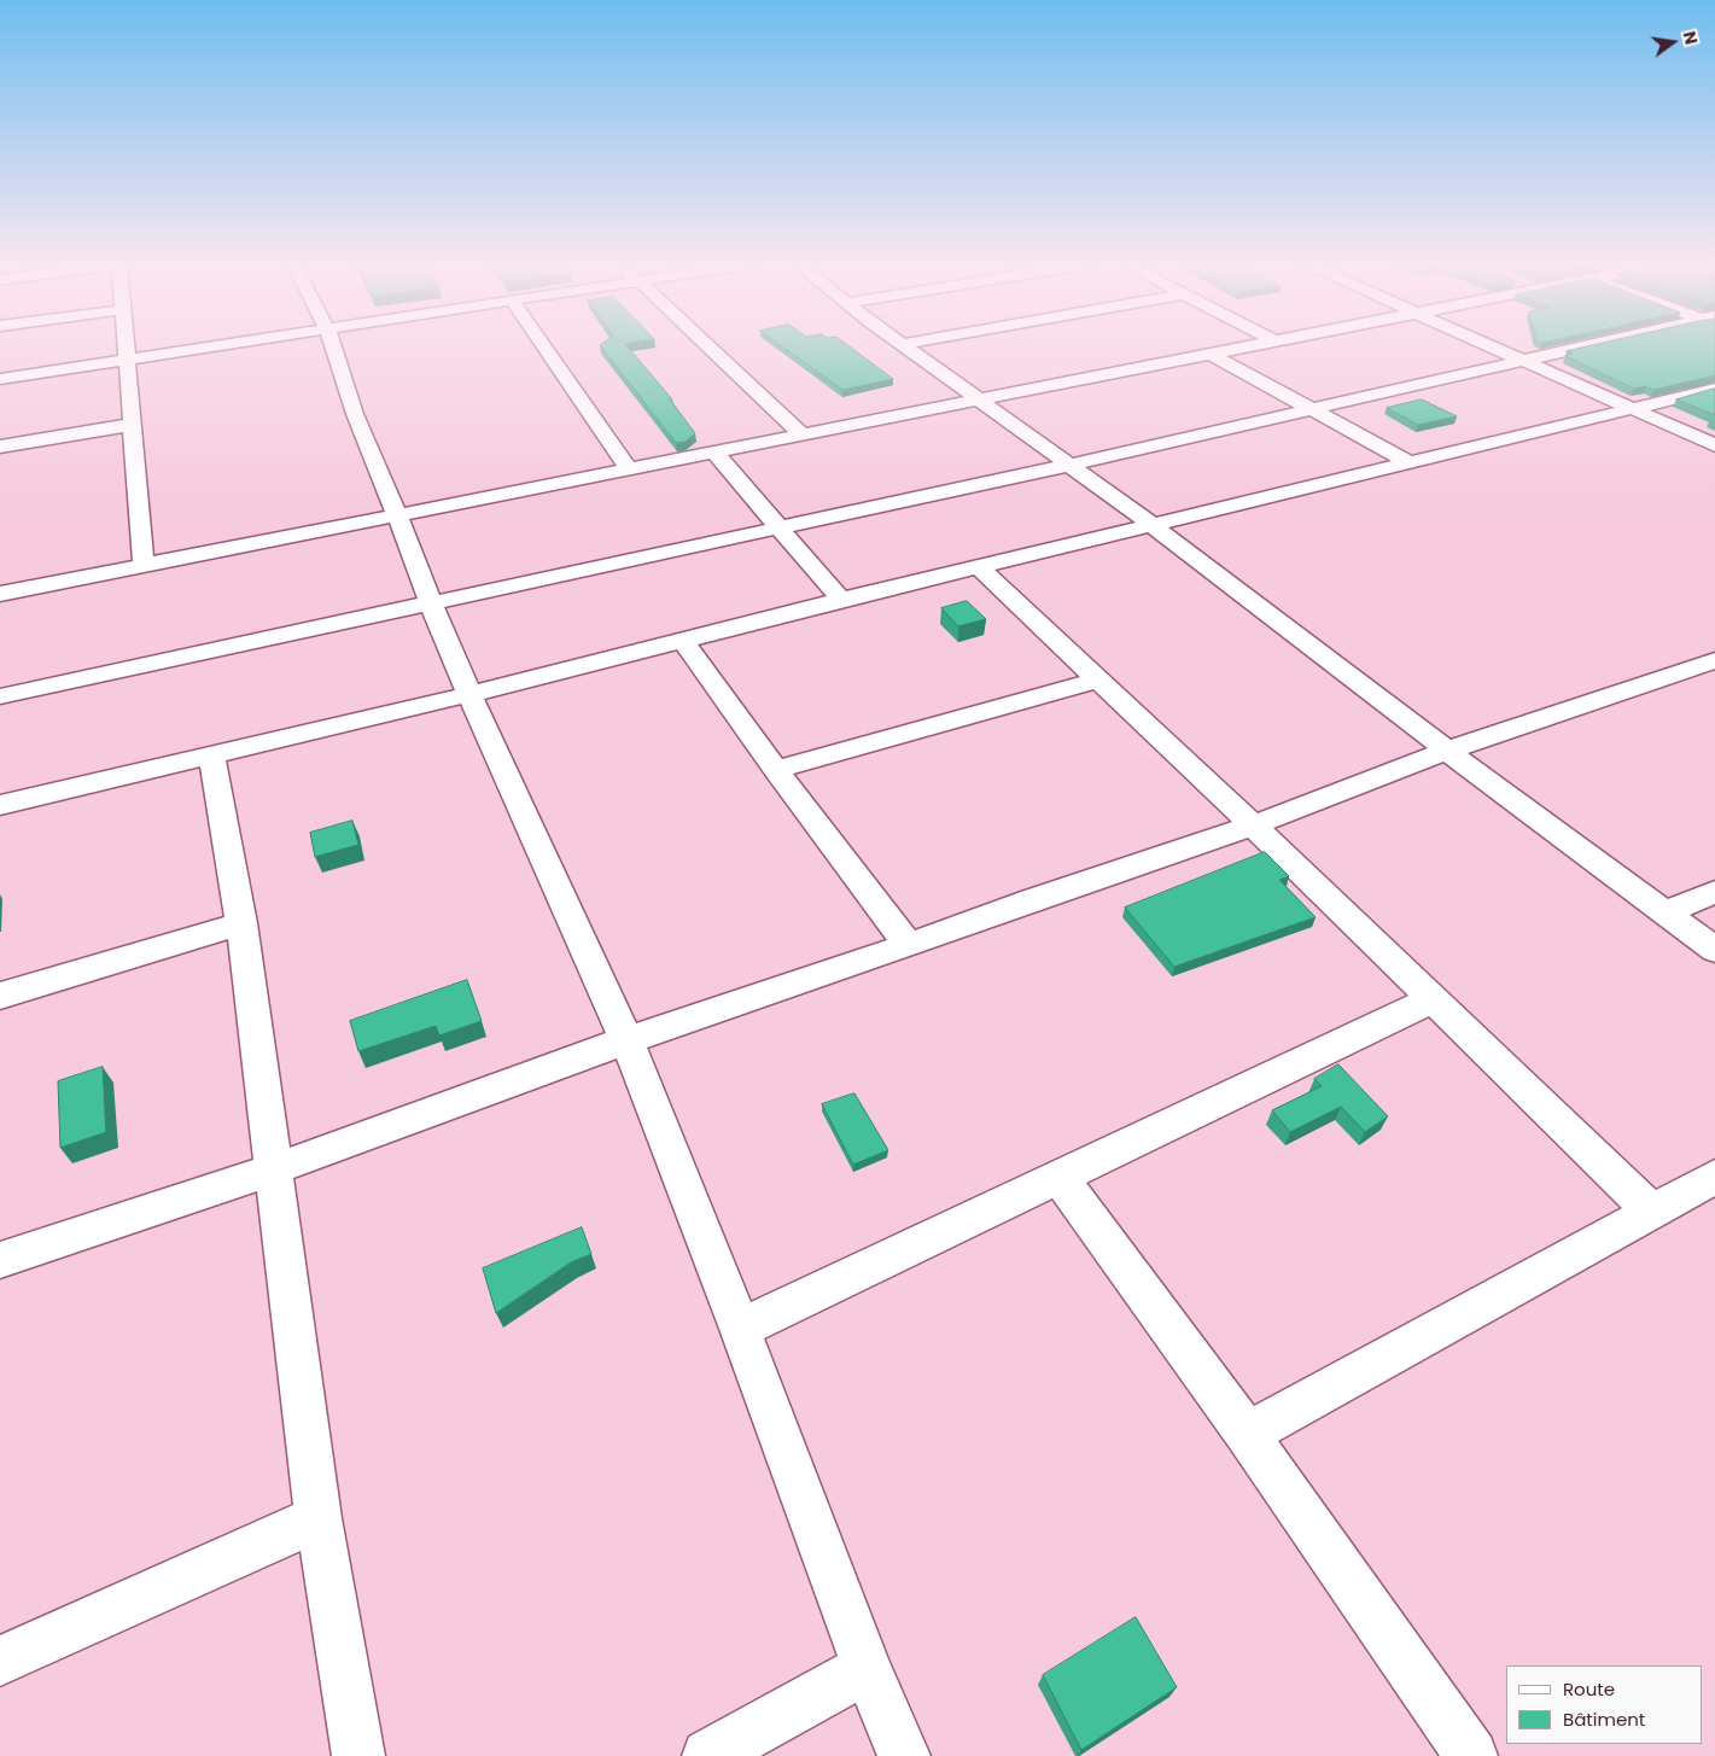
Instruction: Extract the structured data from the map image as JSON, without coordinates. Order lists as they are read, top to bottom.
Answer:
{
  "legend": ["Route", "Bâtiment"],
  "north": "right"
}
